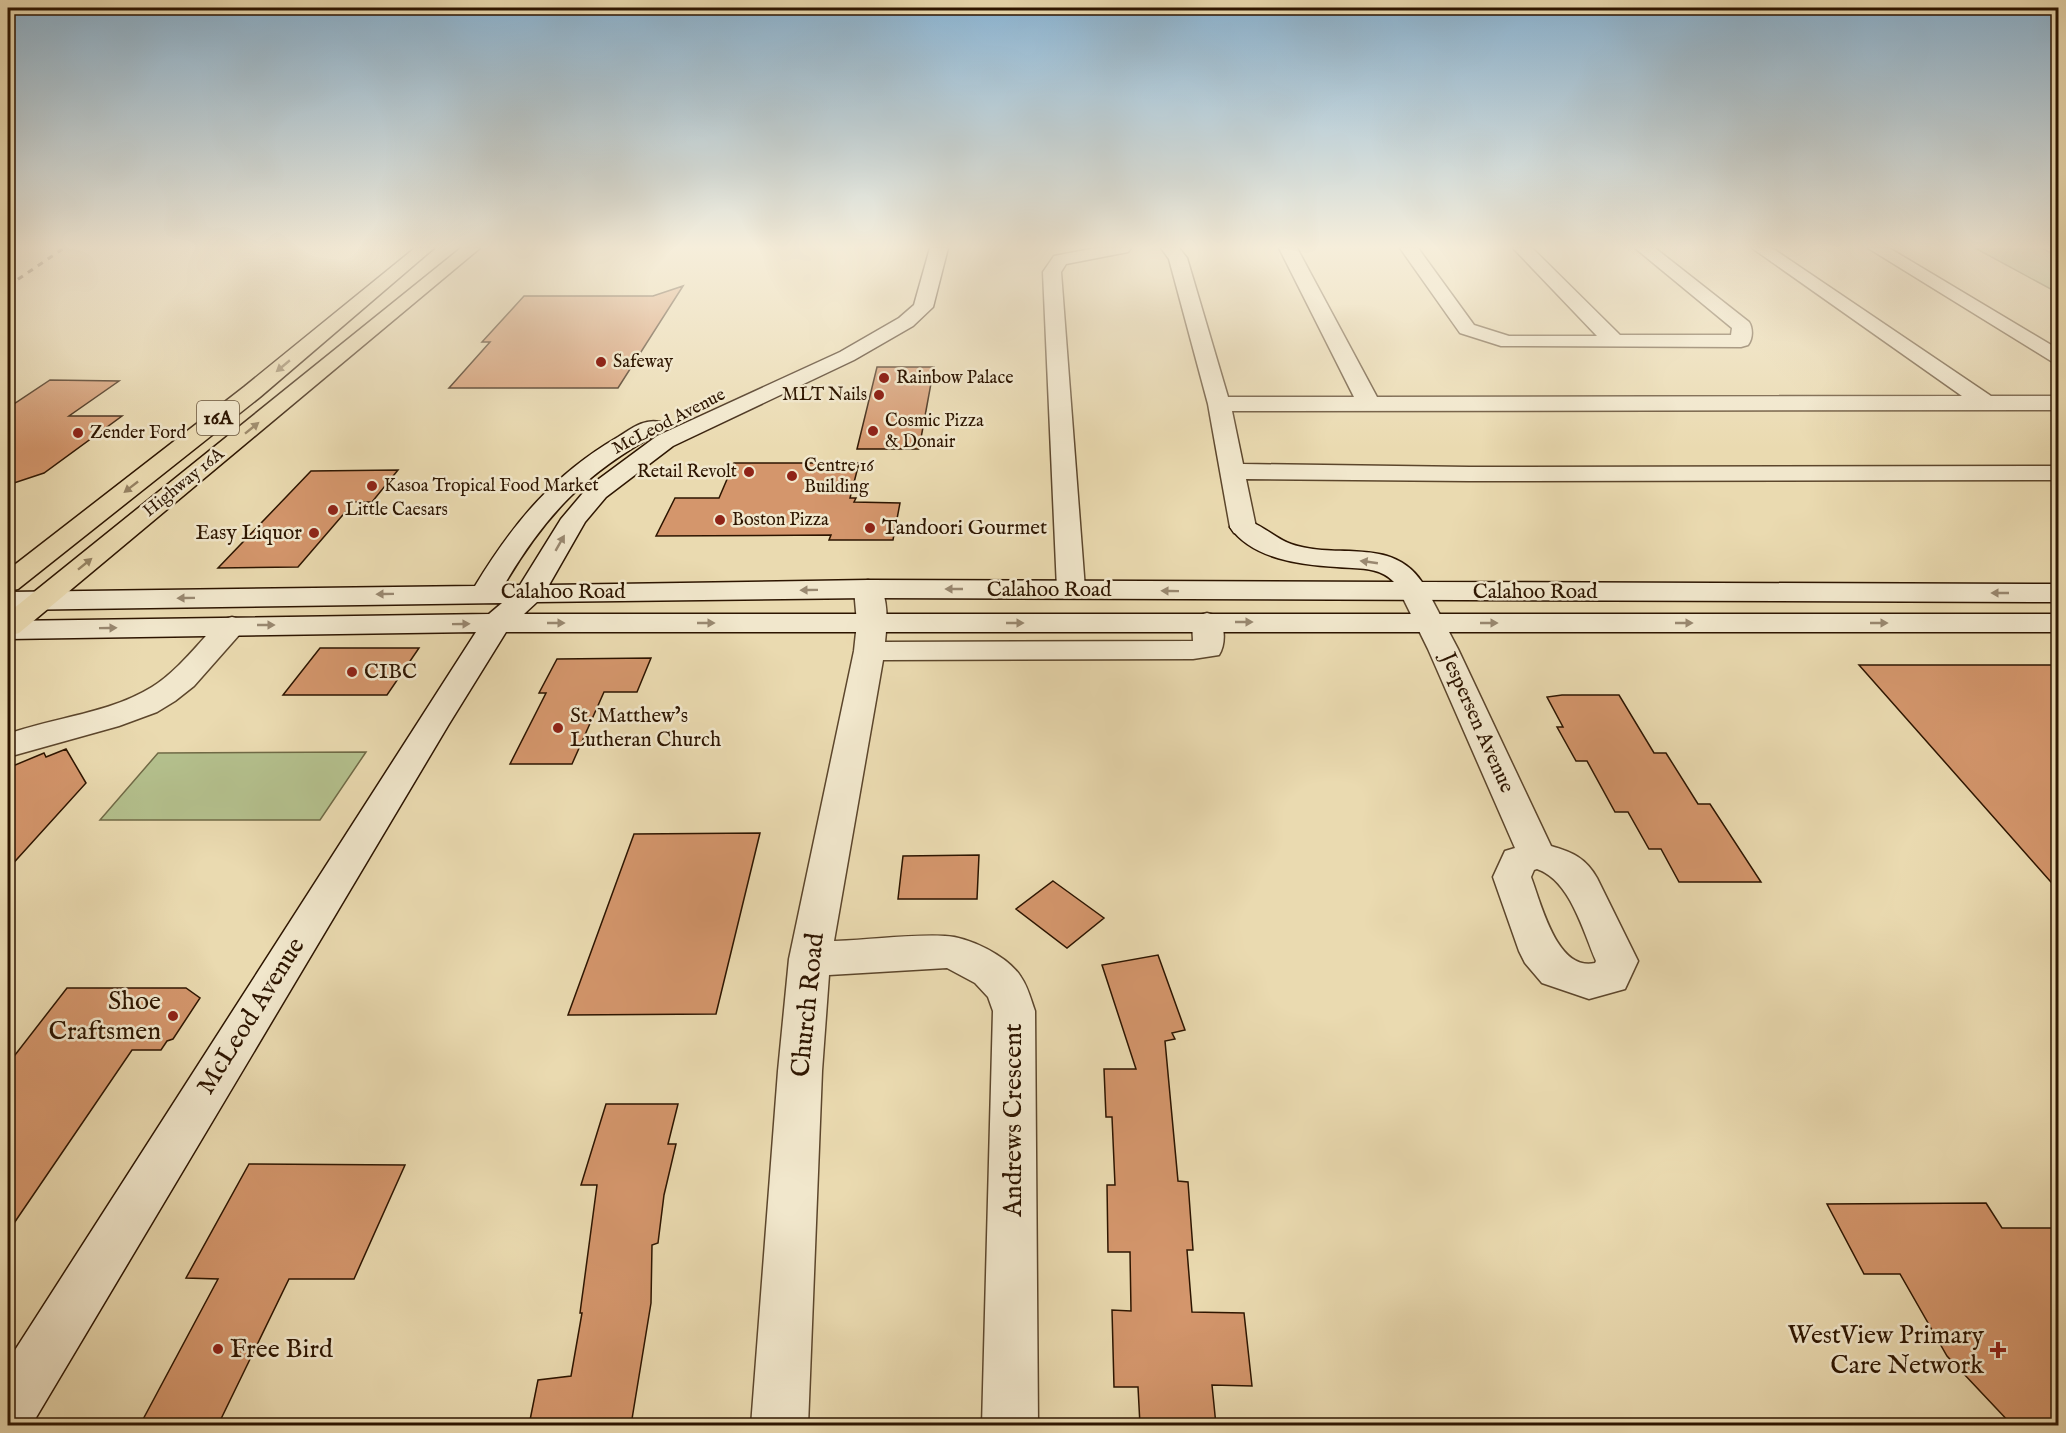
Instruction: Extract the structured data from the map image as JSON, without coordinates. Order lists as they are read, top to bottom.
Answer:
{
  "streets": {
    "main road": ["16A", "Highway 16A"],
    "street": [
      "McLeod Avenue",
      "Calahoo Road",
      "Jespersen Avenue",
      "Church Road",
      "Andrews Crescent"
    ]
  },
  "crossings": [
    ["McLeod Avenue", "Calahoo Road"],
    ["Highway 16A", "Calahoo Road"],
    ["Calahoo Road", "Jespersen Avenue"],
    ["Calahoo Road", "Church Road"],
    ["Church Road", "Andrews Crescent"]
  ],
  "one_way": ["Jespersen Avenue"],
  "places": {
    "other": [
      "Safeway",
      "Rainbow Palace",
      "MLT Nails",
      "Cosmic Pizza & Donair",
      "Zender Ford",
      "Retail Revolt",
      "Centre 16 Building",
      "Kasoa Tropical Food Market",
      "Little Caesars",
      "Boston Pizza",
      "Tandoori Gourmet",
      "Easy Liquor",
      "CIBC",
      "St. Matthew’s Lutheran Church",
      "Shoe Craftsmen",
      "Free Bird"
    ],
    "health": ["WestView Primary Care Network"]
  }
}
